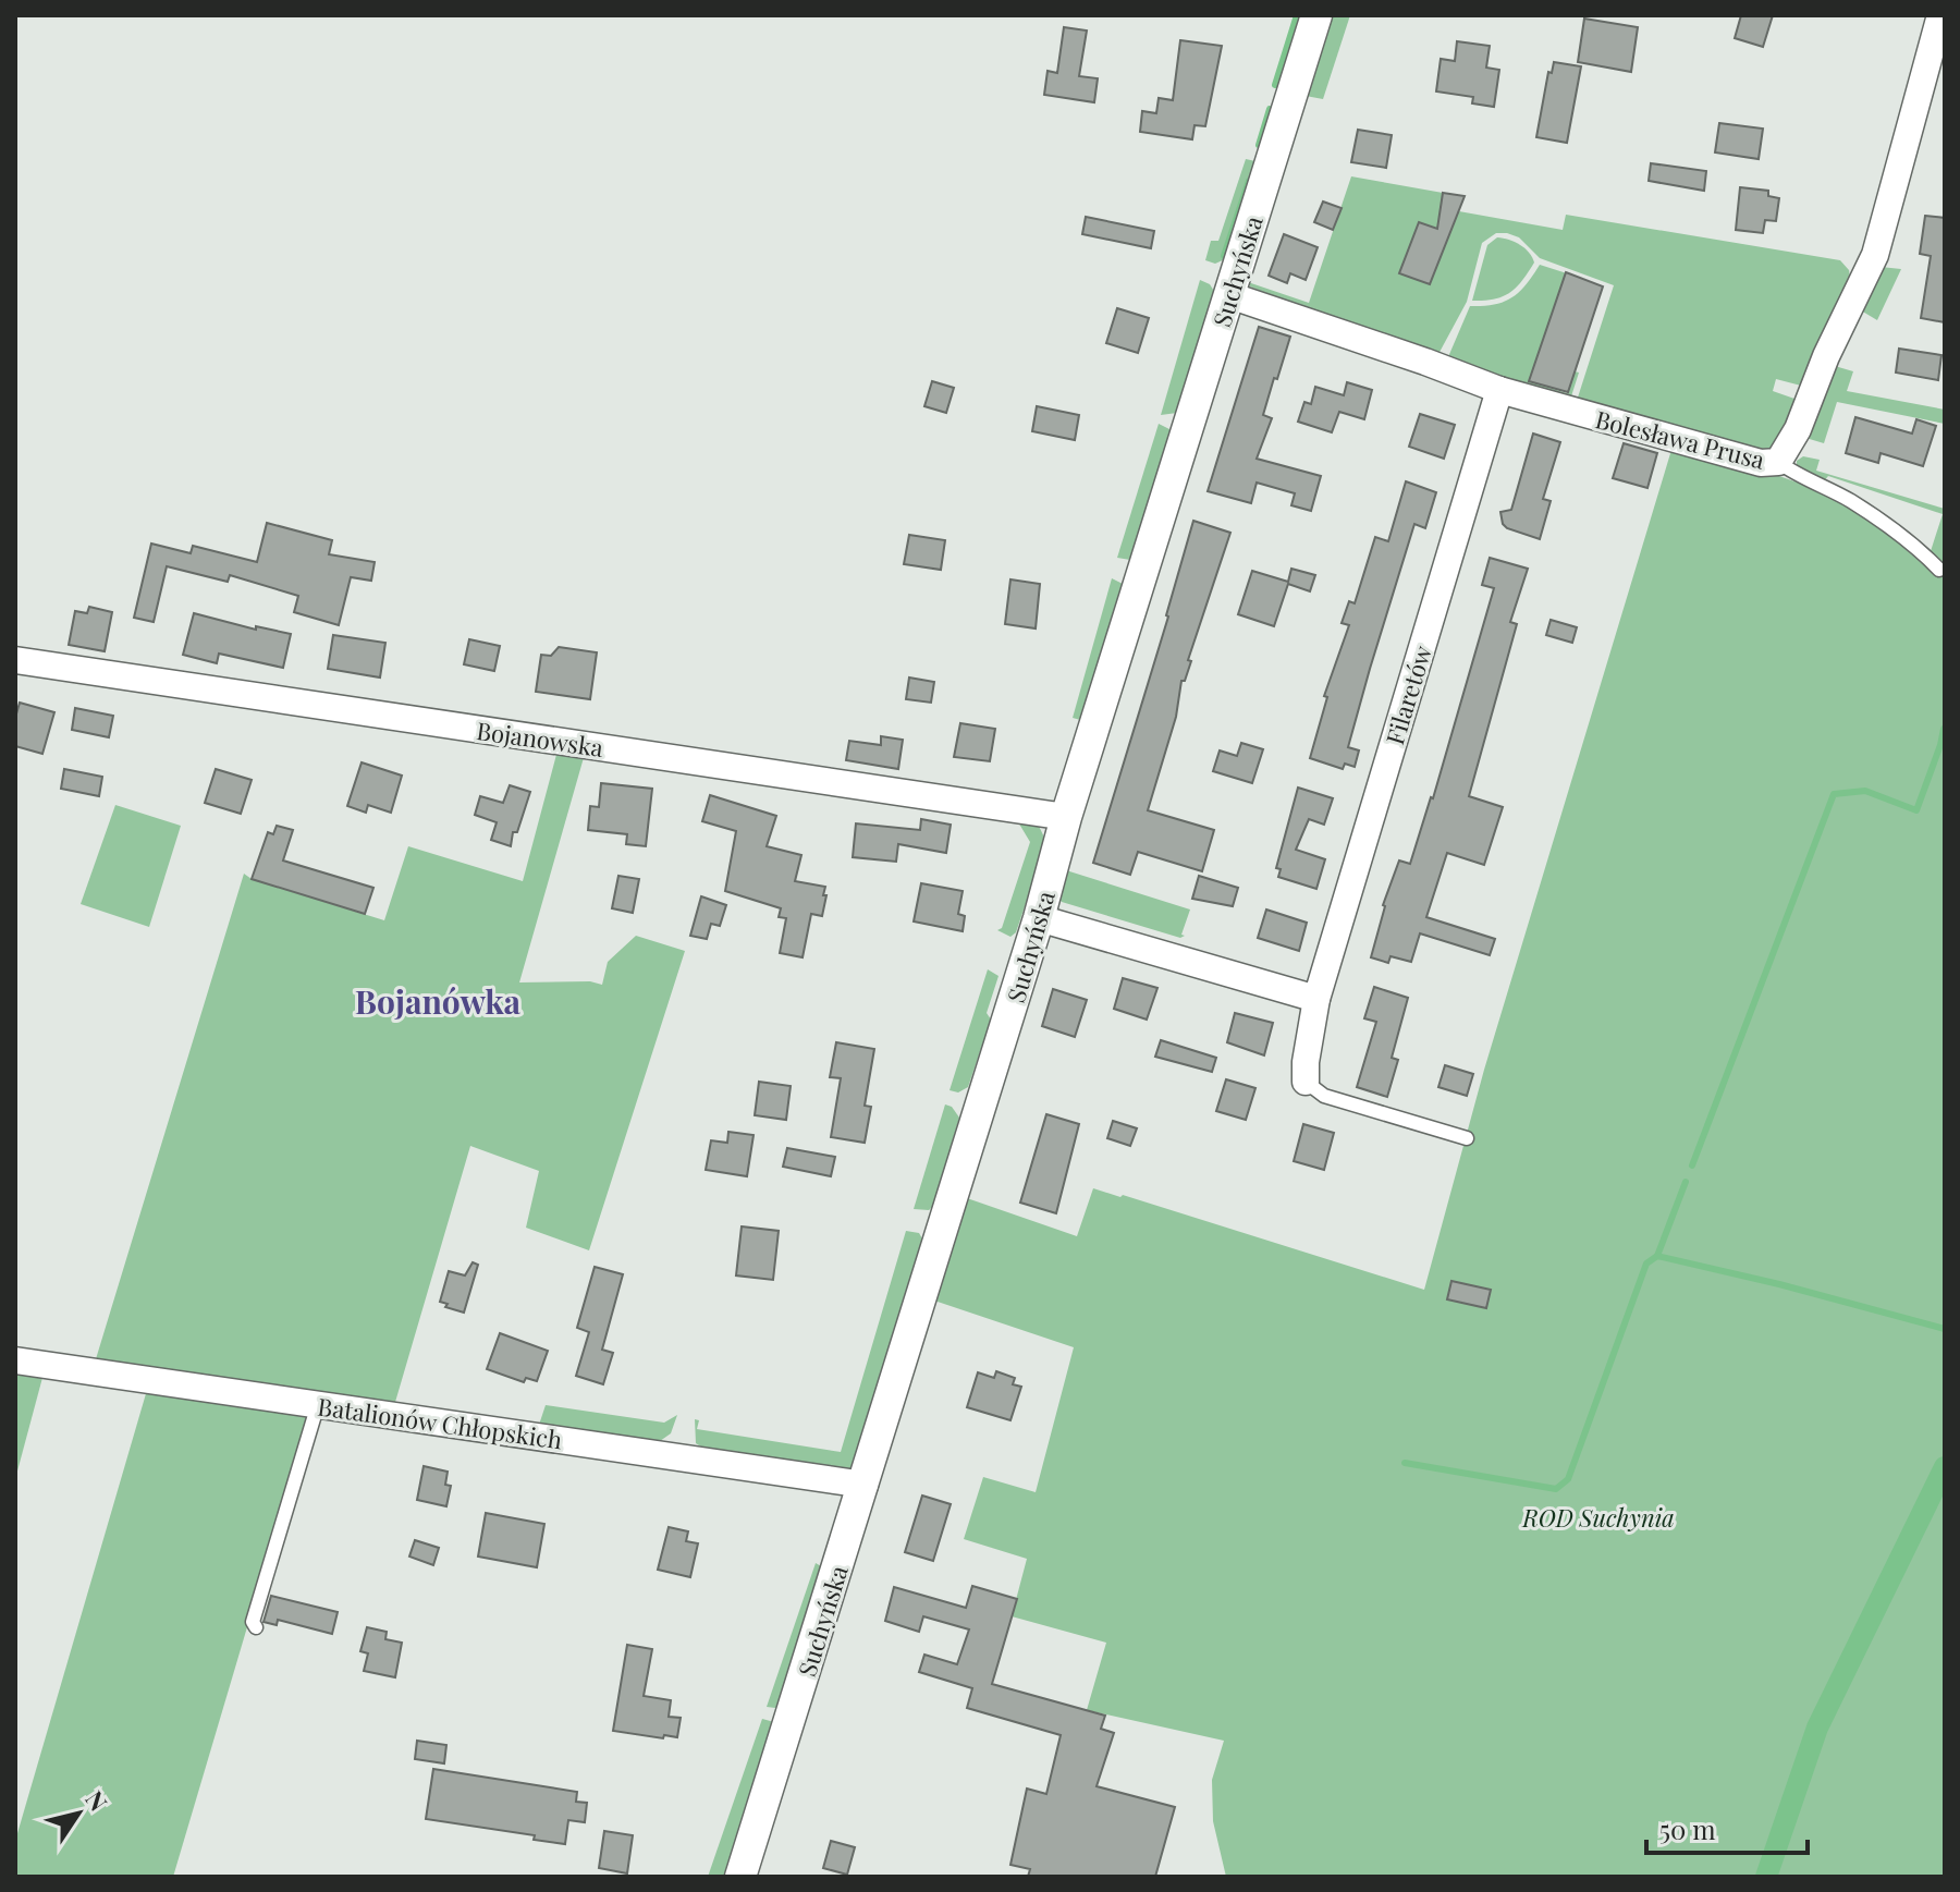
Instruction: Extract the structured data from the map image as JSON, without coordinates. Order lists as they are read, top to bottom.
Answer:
{
  "streets": {
    "street": [
      "Suchyńska",
      "Bolesława Prusa",
      "Filaretów",
      "Bojanowska",
      "Batalionów Chłopskich"
    ]
  },
  "crossings": [
    ["Suchyńska", "Bolesława Prusa"],
    ["Suchyńska", "Bojanowska"],
    ["Suchyńska", "Batalionów Chłopskich"],
    ["Bolesława Prusa", "Filaretów"]
  ],
  "districts": ["Bojanówka"],
  "parks": ["ROD Suchynia"],
  "scale_bar": "50 m",
  "north": "top right"
}
